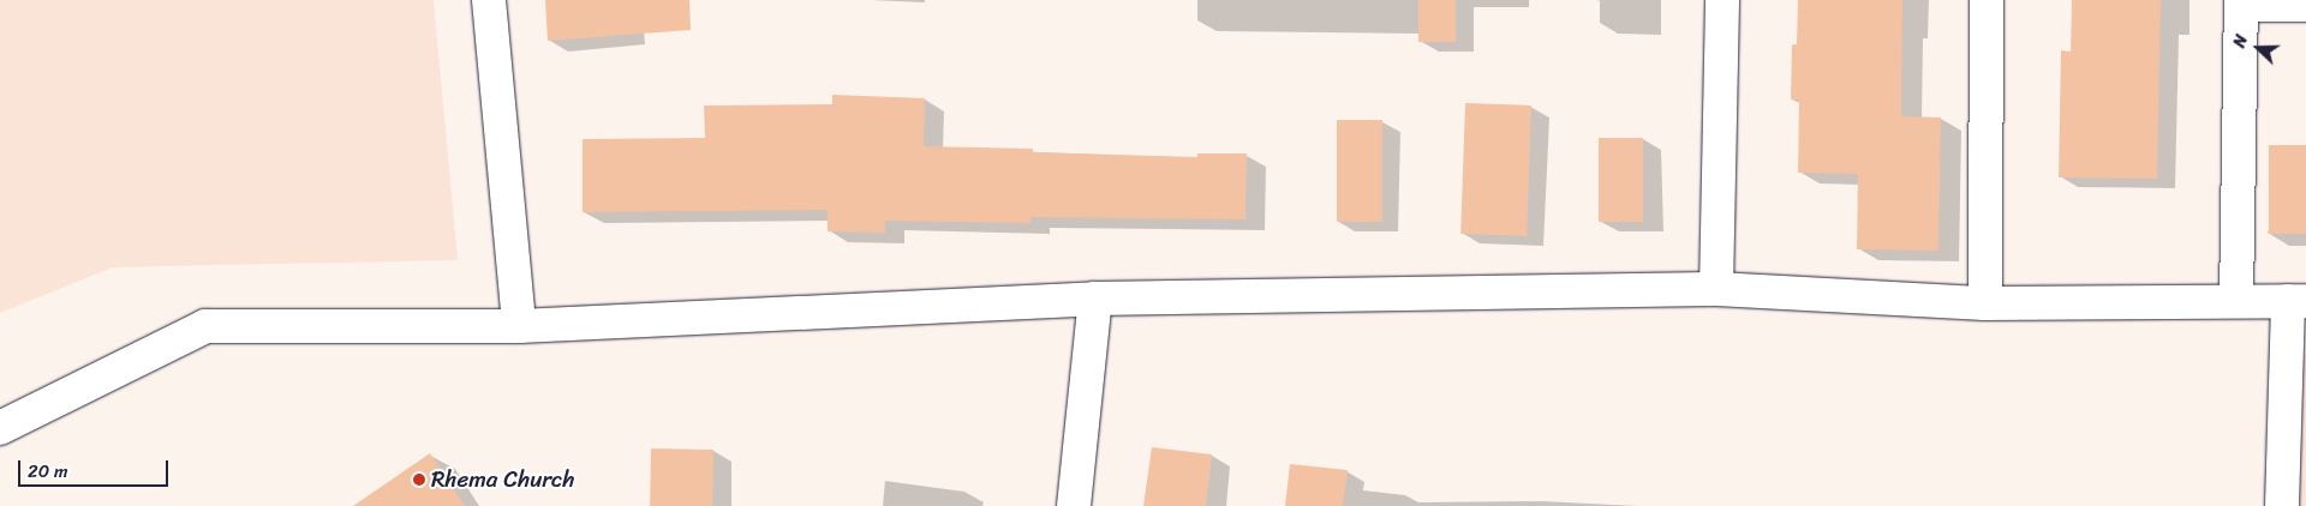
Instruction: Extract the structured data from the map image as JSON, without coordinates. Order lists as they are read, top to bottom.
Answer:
{
  "places": ["Rhema Church"],
  "scale_bar": "20 m",
  "north": "left"
}
